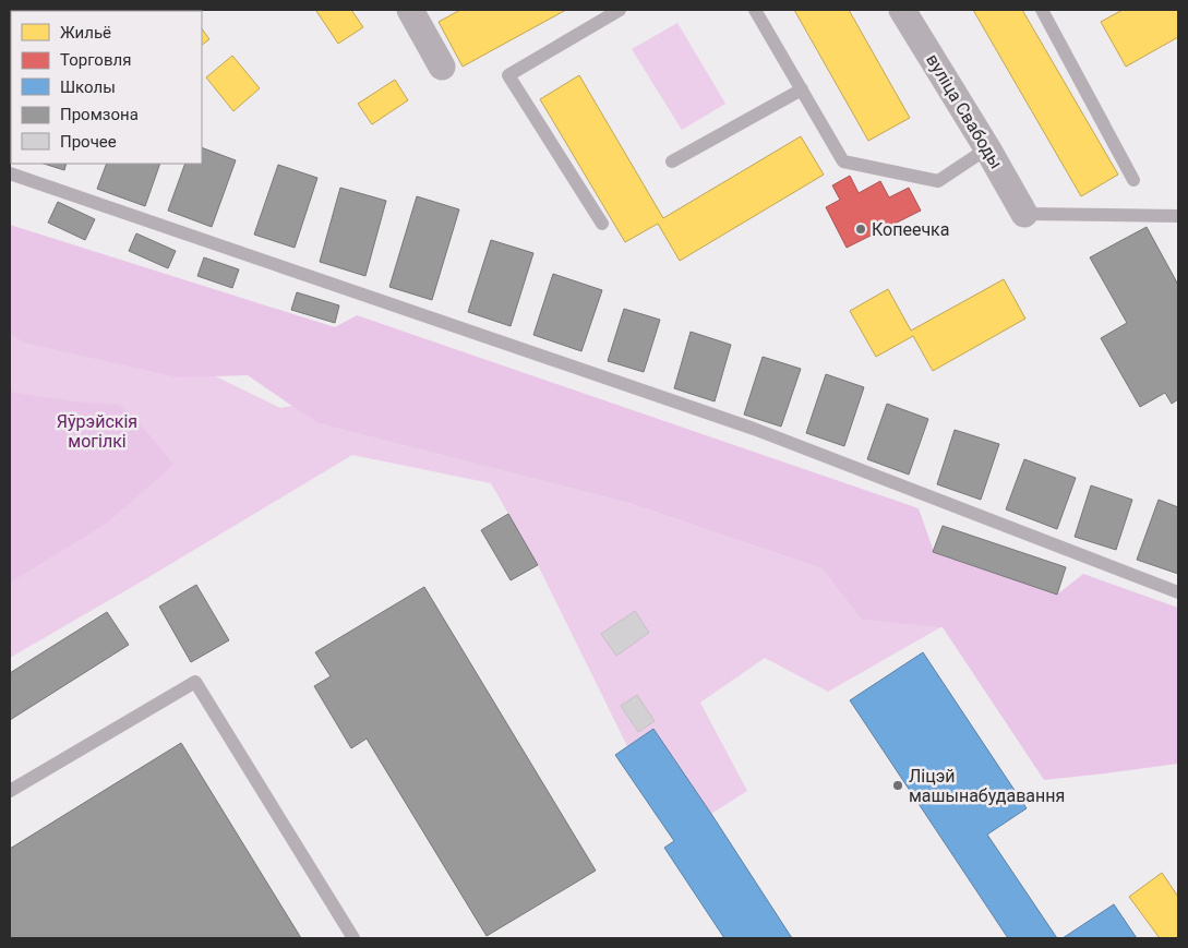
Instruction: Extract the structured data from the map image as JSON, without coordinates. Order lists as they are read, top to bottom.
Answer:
{
  "streets": {
    "street": ["вуліца Свабоды"]
  },
  "parks": ["Яўрэйскія могілкі"],
  "places": ["Копеечка", "Ліцэй машынабудавання"],
  "legend": [
    "Жильё",
    "Торговля",
    "Школы",
    "Промзона",
    "Прочее"
  ]
}
